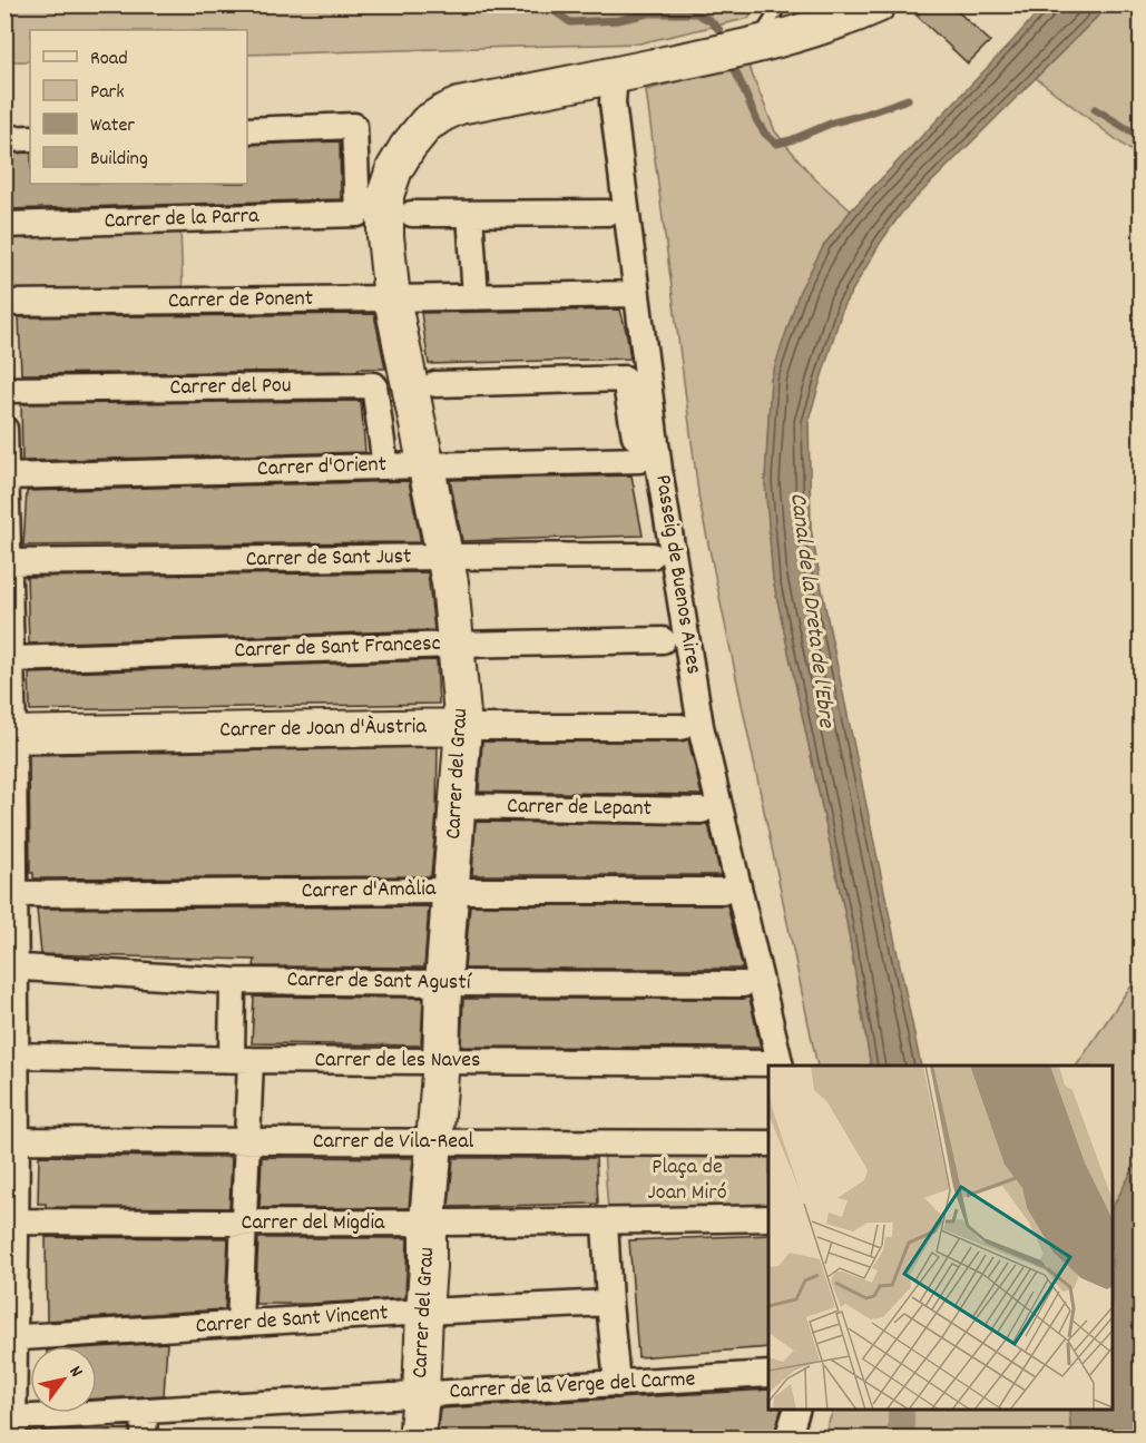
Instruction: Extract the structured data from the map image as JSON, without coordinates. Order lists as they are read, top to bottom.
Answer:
{
  "streets": {
    "street": [
      "Carrer de la Parra",
      "Carrer de Ponent",
      "Carrer del Pou",
      "Carrer d'Orient",
      "Carrer de Sant Just",
      "Passeig de Buenos Aires",
      "Carrer de Sant Francesc",
      "Carrer de Joan d'Àustria",
      "Carrer del Grau",
      "Carrer de Lepant",
      "Carrer d'Amàlia",
      "Carrer de Sant Agustí",
      "Carrer de les Naves",
      "Carrer de Vila-Real",
      "Carrer del Migdia",
      "Carrer de Sant Vincent",
      "Carrer de la Verge del Carme"
    ]
  },
  "crossings": [
    ["Carrer de Ponent", "Passeig de Buenos Aires"],
    ["Carrer de Ponent", "Carrer del Grau"],
    ["Carrer del Pou", "Carrer d'Orient"],
    ["Carrer d'Orient", "Passeig de Buenos Aires"],
    ["Carrer d'Orient", "Carrer del Grau"],
    ["Carrer de Sant Just", "Carrer del Grau"],
    ["Passeig de Buenos Aires", "Carrer del Grau"],
    ["Passeig de Buenos Aires", "Carrer de les Naves"],
    ["Carrer de Sant Francesc", "Carrer del Grau"],
    ["Carrer de Joan d'Àustria", "Carrer del Grau"],
    ["Carrer del Grau", "Carrer de Lepant"],
    ["Carrer del Grau", "Carrer d'Amàlia"],
    ["Carrer del Grau", "Carrer de Sant Agustí"],
    ["Carrer del Grau", "Carrer de les Naves"],
    ["Carrer del Grau", "Carrer de Vila-Real"],
    ["Carrer del Grau", "Carrer del Migdia"],
    ["Carrer del Grau", "Carrer de Sant Vincent"],
    ["Carrer del Grau", "Carrer de la Verge del Carme"]
  ],
  "water": ["Canal de la Dreta de l'Ebre"],
  "parks": ["Plaça de Joan Miró"],
  "legend": [
    "Road",
    "Park",
    "Water",
    "Building"
  ],
  "north": "top right"
}
